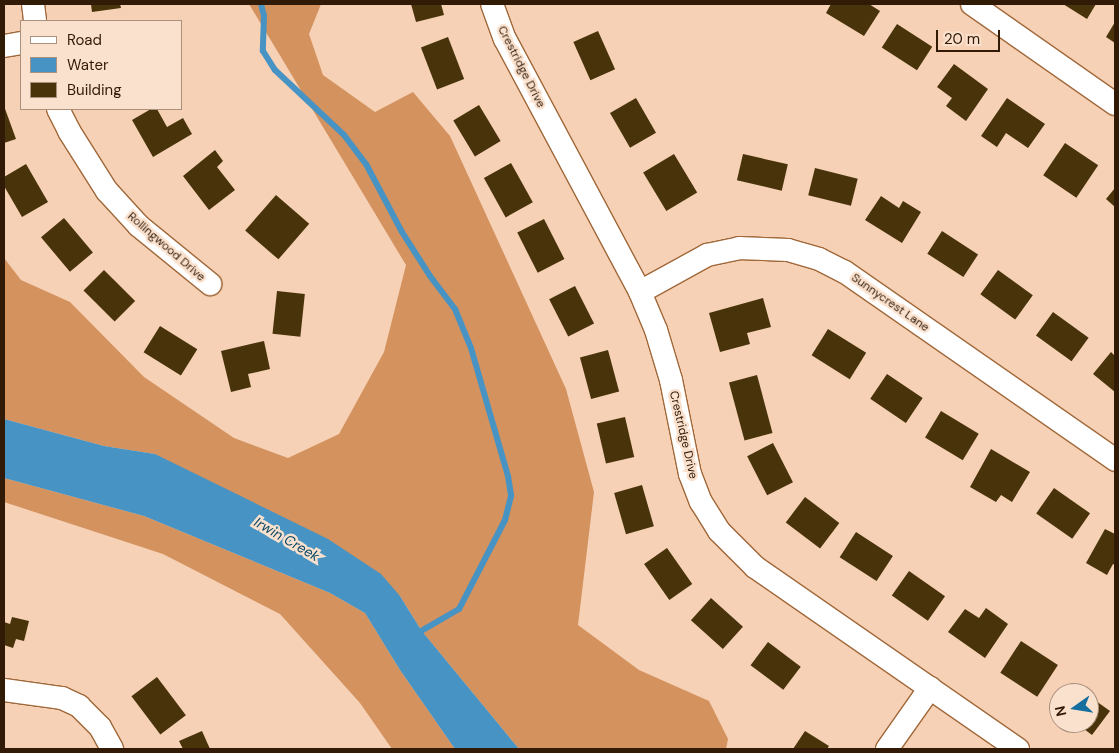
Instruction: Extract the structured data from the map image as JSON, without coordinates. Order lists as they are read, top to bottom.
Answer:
{
  "streets": {
    "street": ["Crestridge Drive", "Rollingwood Drive", "Sunnycrest Lane"]
  },
  "crossings": [
    ["Crestridge Drive", "Sunnycrest Lane"]
  ],
  "water": ["Irwin Creek"],
  "legend": ["Road", "Water", "Building"],
  "scale_bar": "20 m",
  "north": "left"
}
